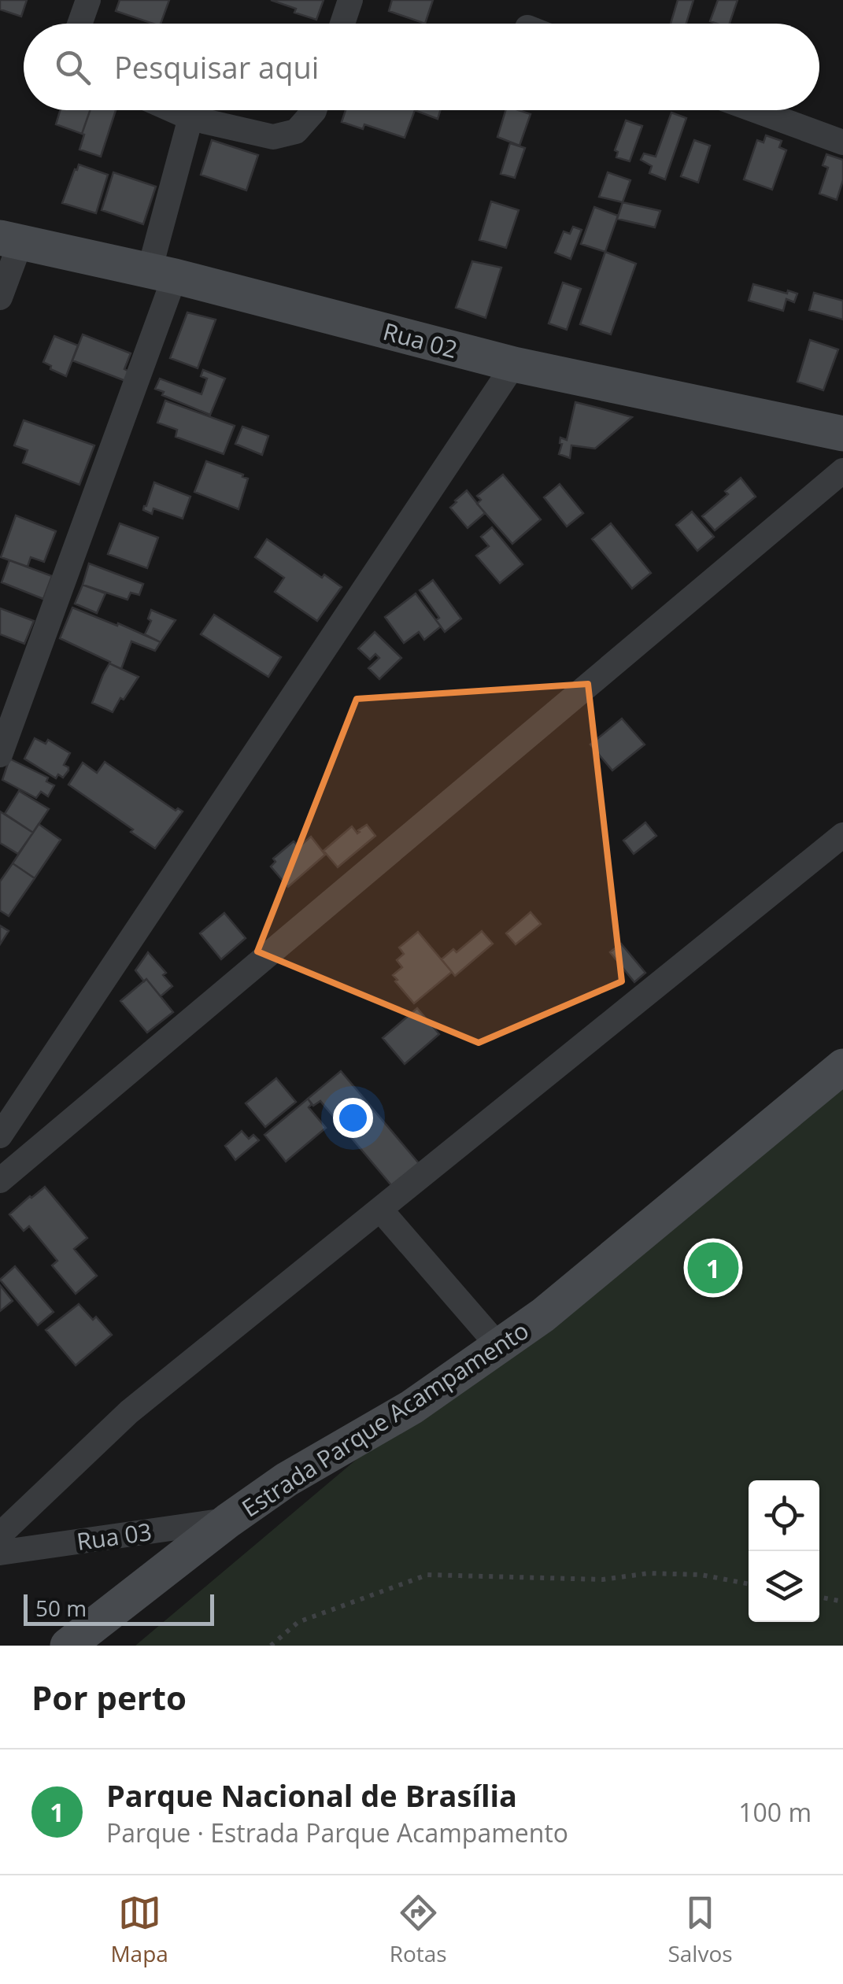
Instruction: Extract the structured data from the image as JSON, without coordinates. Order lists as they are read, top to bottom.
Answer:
{
  "streets": {
    "street": ["Rua 02", "Estrada Parque Acampamento", "Rua 03"]
  },
  "crossings": [
    ["Estrada Parque Acampamento", "Rua 03"]
  ],
  "scale_bar": "50 m",
  "page": {
    "search": "Pesquisar aqui",
    "pins": "1",
    "scale": "50 m",
    "heading": "Por perto",
    "list": [
      {
        "mark": "1",
        "name": "Parque Nacional de Brasília",
        "note": "Parque · Estrada Parque Acampamento",
        "value": "100 m"
      }
    ],
    "nav": ["Mapa", "Rotas", "Salvos"]
  }
}
